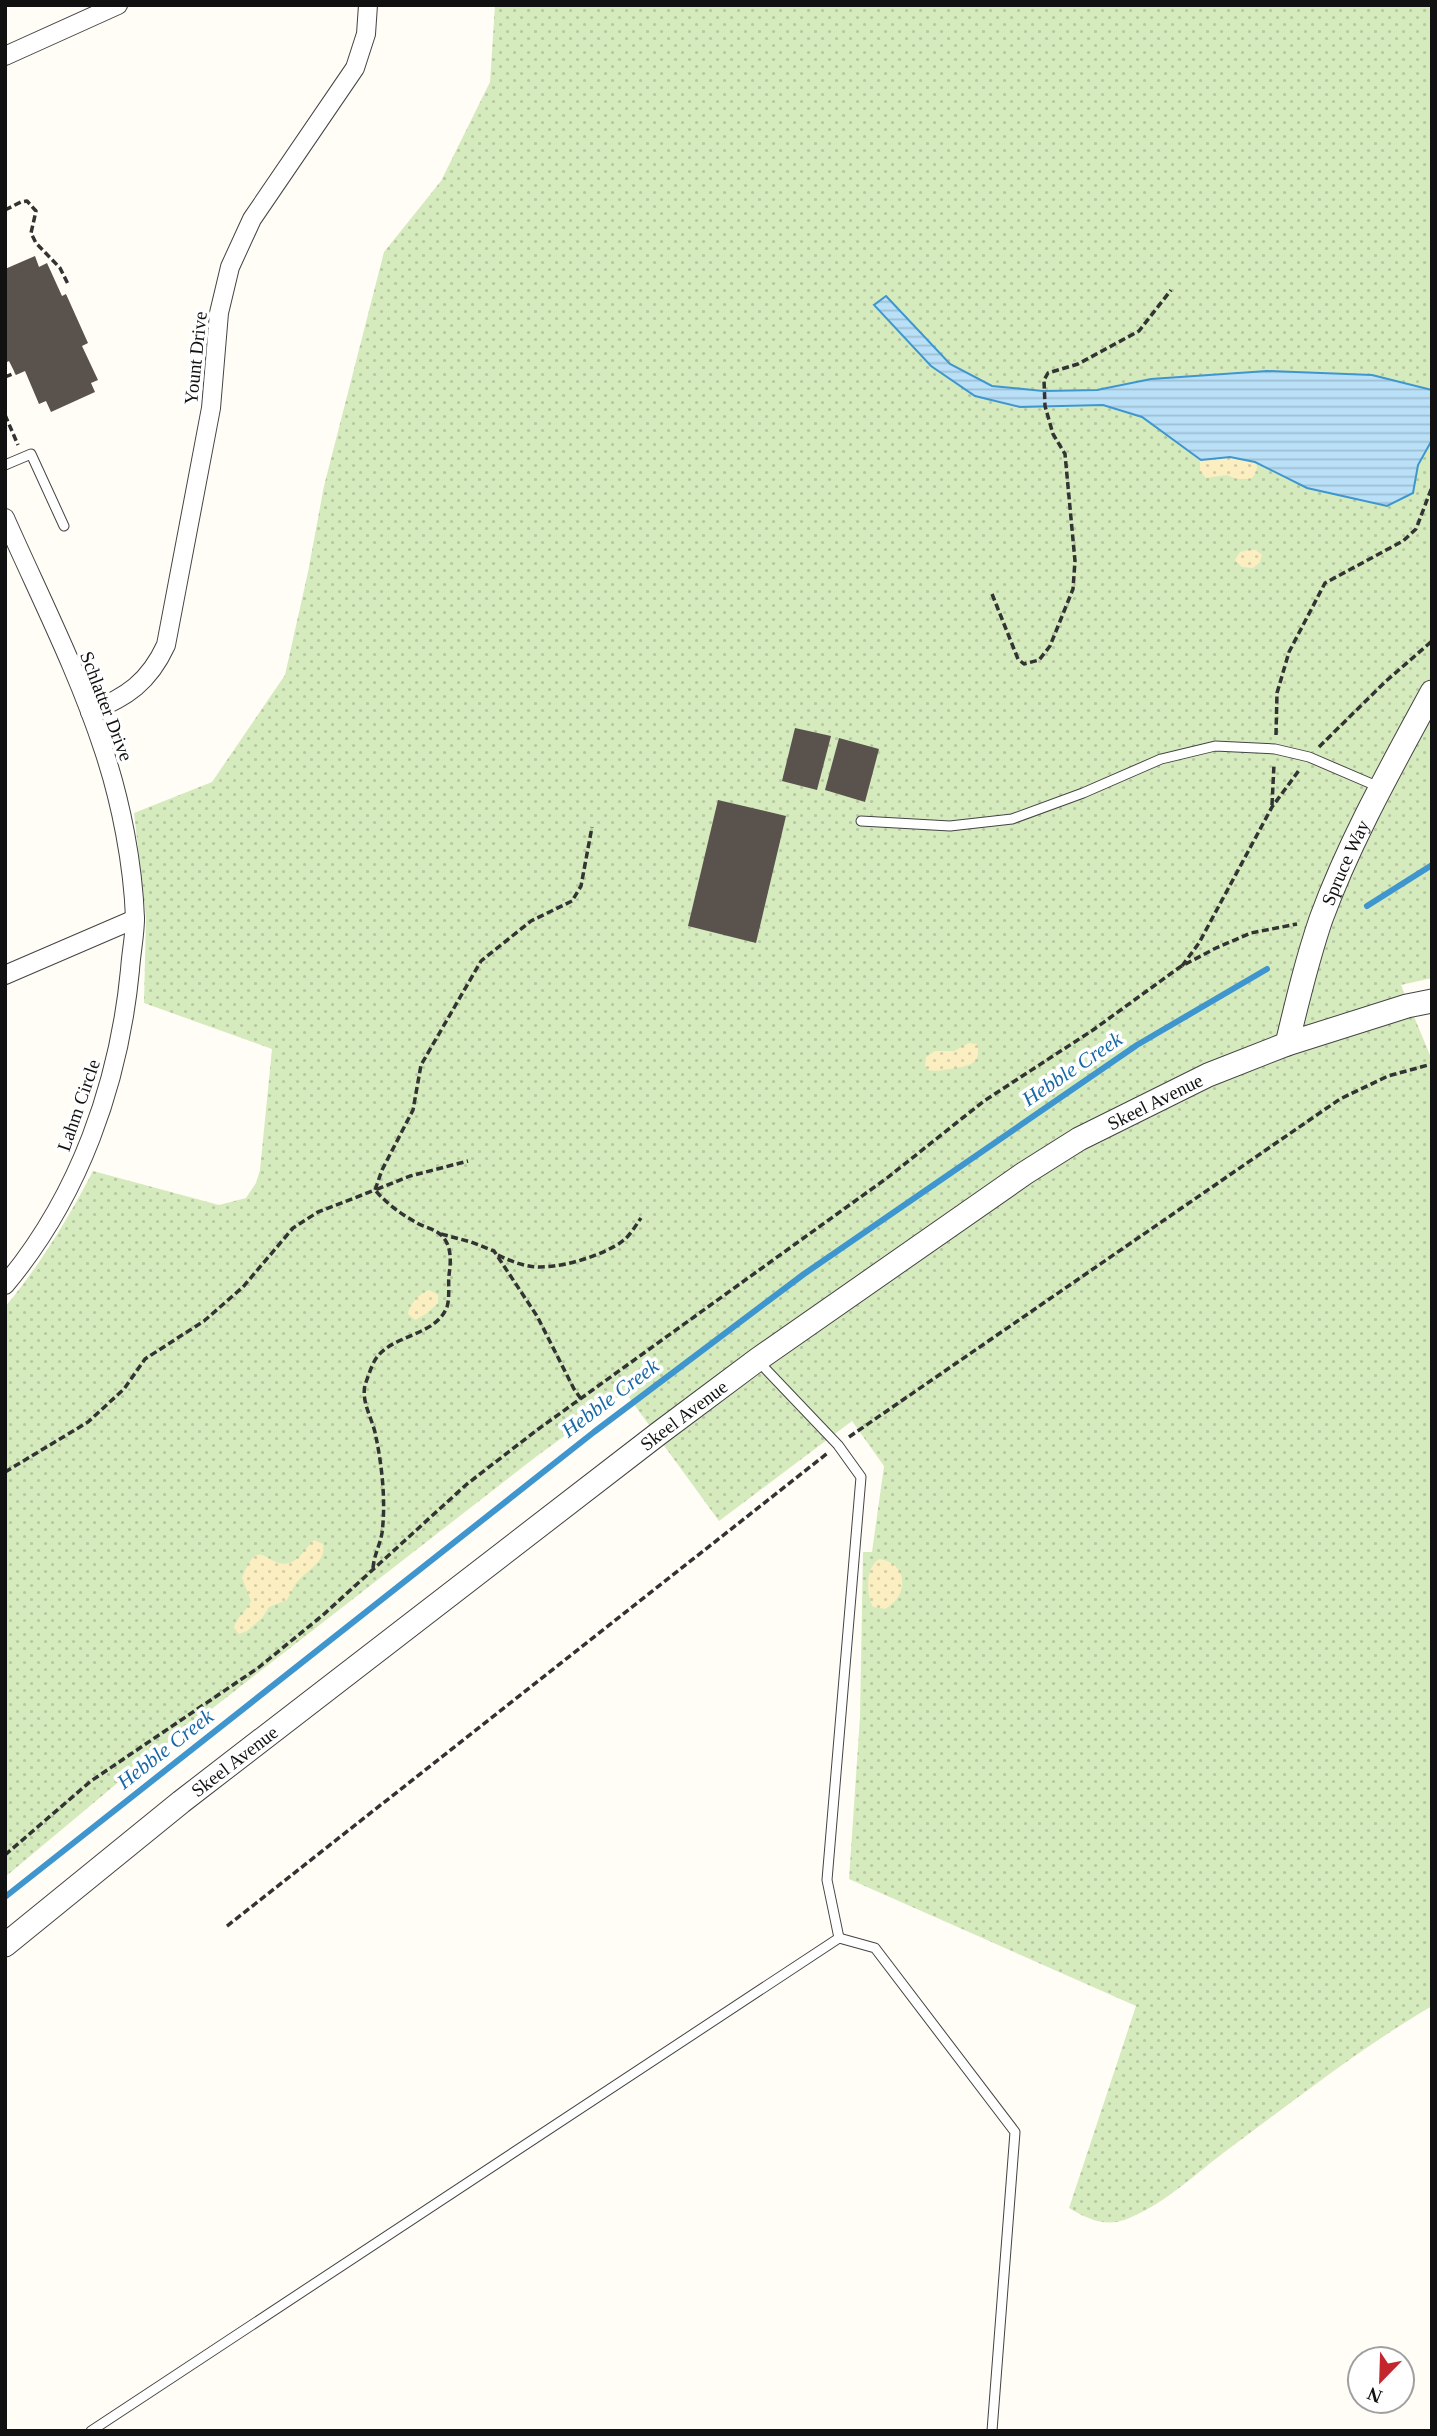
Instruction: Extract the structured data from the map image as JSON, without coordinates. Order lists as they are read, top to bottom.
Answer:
{
  "streets": {
    "street": [
      "Yount Drive",
      "Schlatter Drive",
      "Spruce Way",
      "Skeel Avenue",
      "Lahm Circle"
    ]
  },
  "crossings": [
    ["Yount Drive", "Schlatter Drive"],
    ["Schlatter Drive", "Lahm Circle"],
    ["Spruce Way", "Skeel Avenue"]
  ],
  "water": ["Hebble Creek"],
  "north": "bottom left"
}
